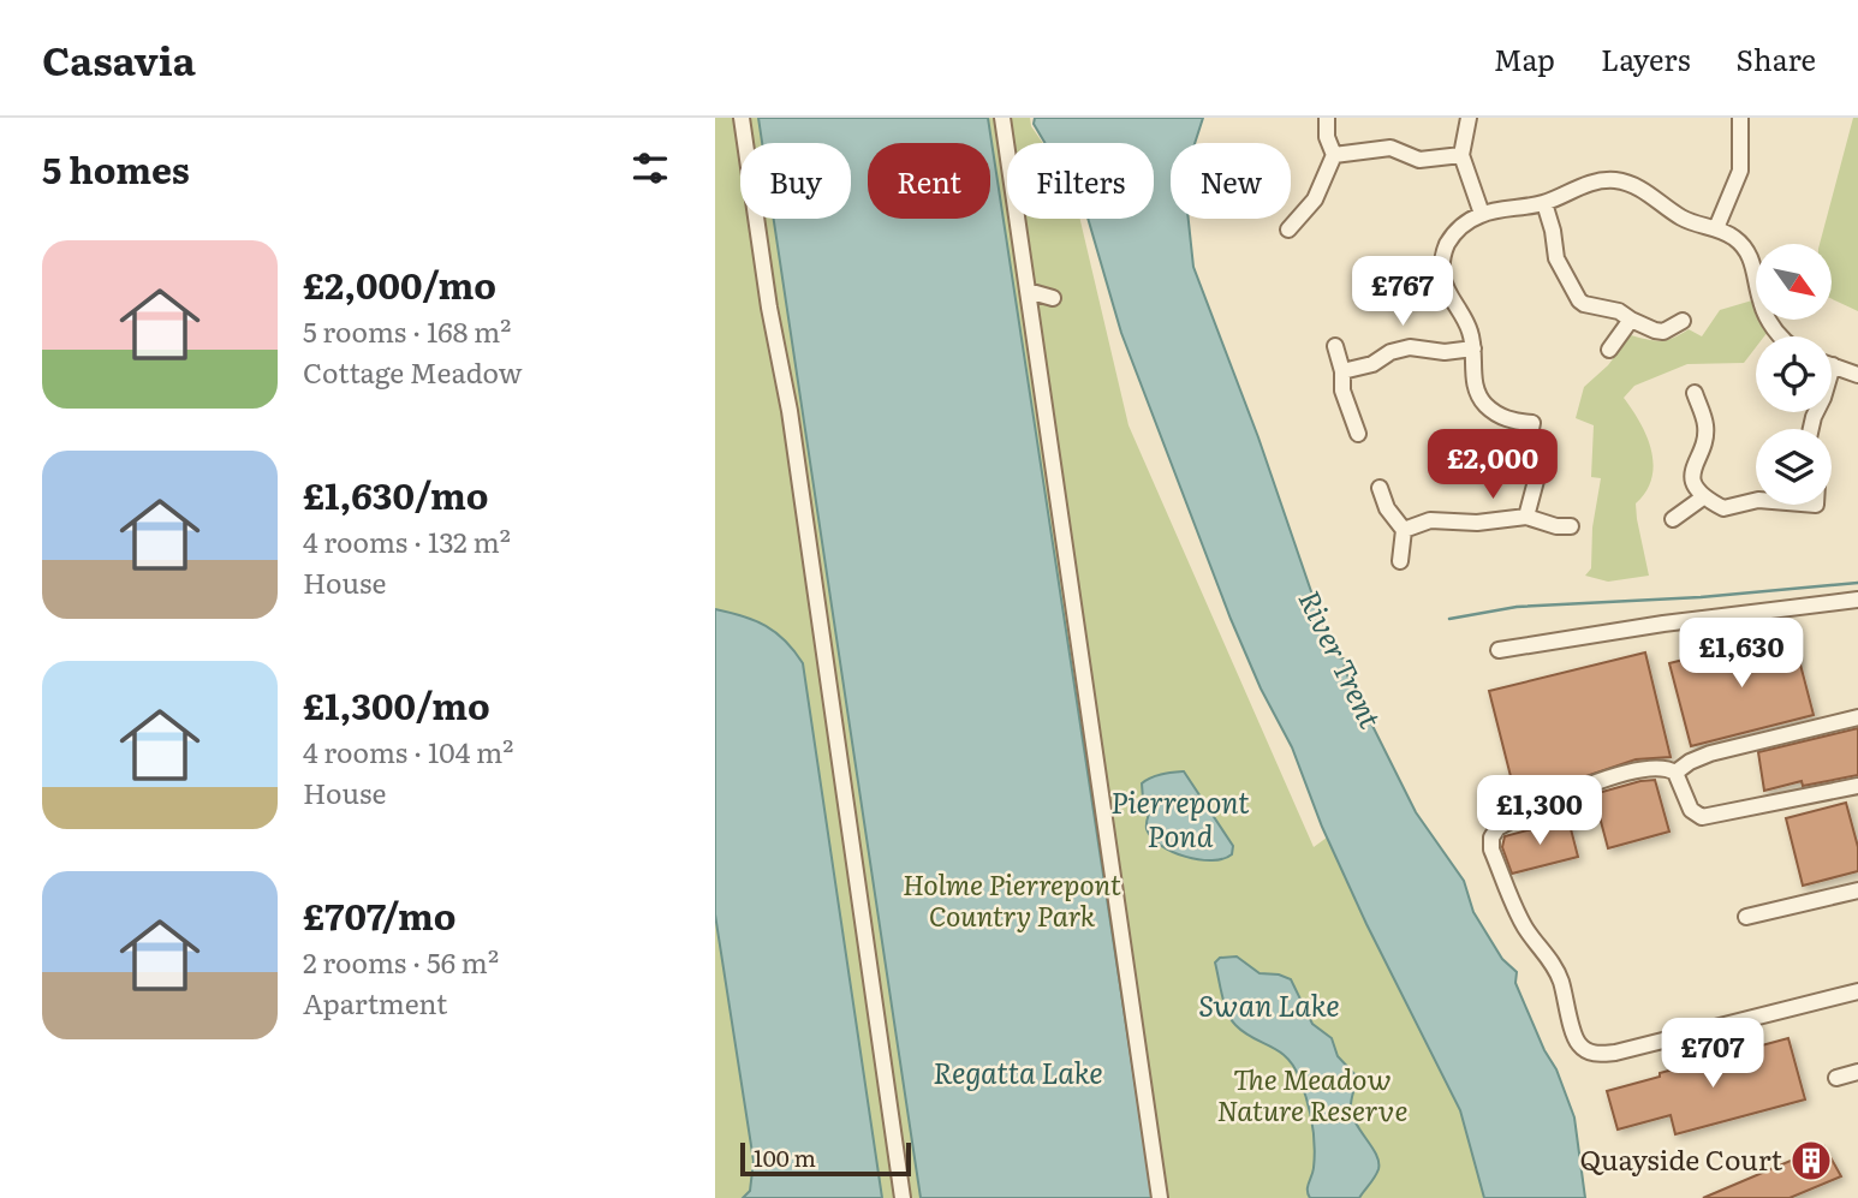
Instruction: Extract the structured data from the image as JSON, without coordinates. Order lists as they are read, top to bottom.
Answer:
{
  "water": [
    "River Trent",
    "Pierrepont Pond",
    "Swan Lake",
    "Regatta Lake"
  ],
  "parks": ["Holme Pierrepont Country Park", "The Meadow Nature Reserve"],
  "places": {
    "building": ["Quayside Court"]
  },
  "scale_bar": "100 m",
  "north": "bottom right",
  "page": {
    "header": "Casavia",
    "nav": ["Map", "Layers", "Share"],
    "heading": "5 homes",
    "chip": [
      "Buy",
      "Rent",
      "Filters",
      "New"
    ],
    "list": [
      {
        "name": "£2,000/mo",
        "note": "5 rooms · 168 m² · Cottage Meadow"
      },
      {
        "name": "£1,630/mo",
        "note": "4 rooms · 132 m² · House"
      },
      {
        "name": "£1,300/mo",
        "note": "4 rooms · 104 m² · House"
      },
      {
        "name": "£707/mo",
        "note": "2 rooms · 56 m² · Apartment"
      }
    ],
    "price": [
      "£767",
      "£2,000",
      "£1,630",
      "£1,300",
      "£707"
    ],
    "scale": "100 m"
  }
}
